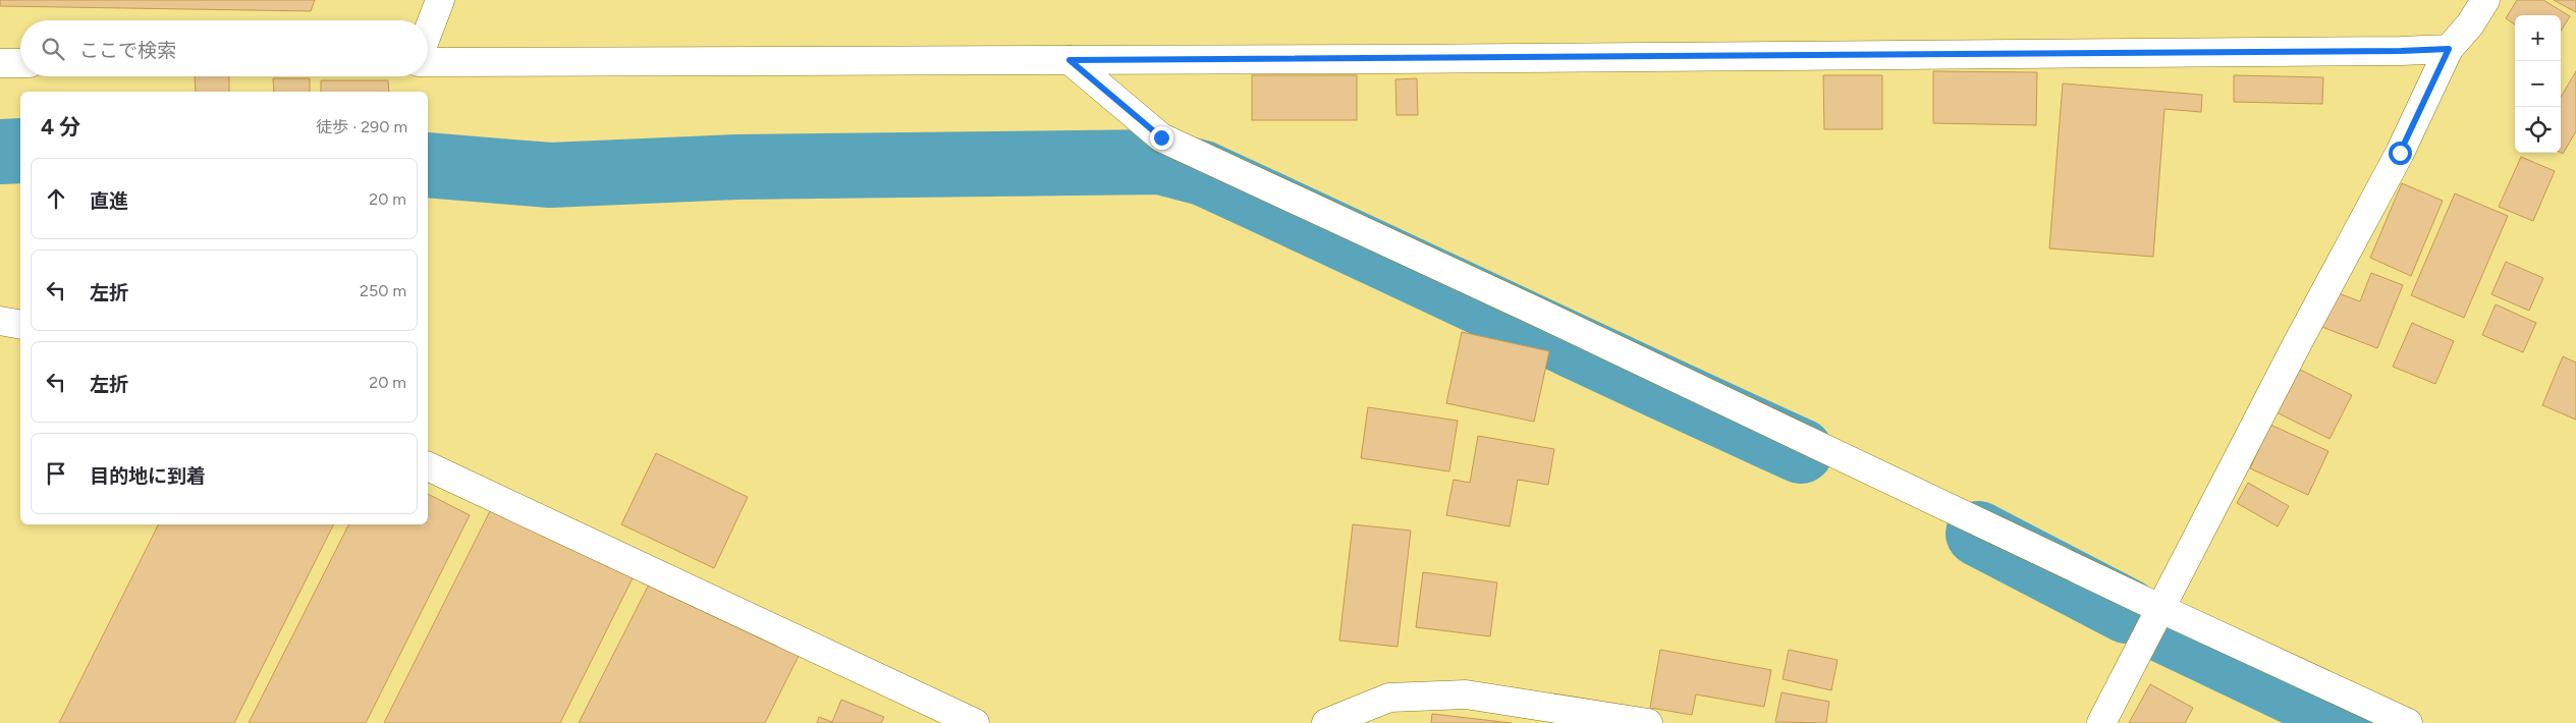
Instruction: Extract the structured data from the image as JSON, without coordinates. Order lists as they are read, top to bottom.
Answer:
{
  "page": {
    "map_buttons": ["+", "−"],
    "search": "ここで検索",
    "heading": ["4 分", "徒歩 · 290 m"],
    "list": [
      ["直進", "20 m"],
      ["左折", "250 m"],
      ["左折", "20 m"],
      "目的地に到着"
    ]
  }
}
